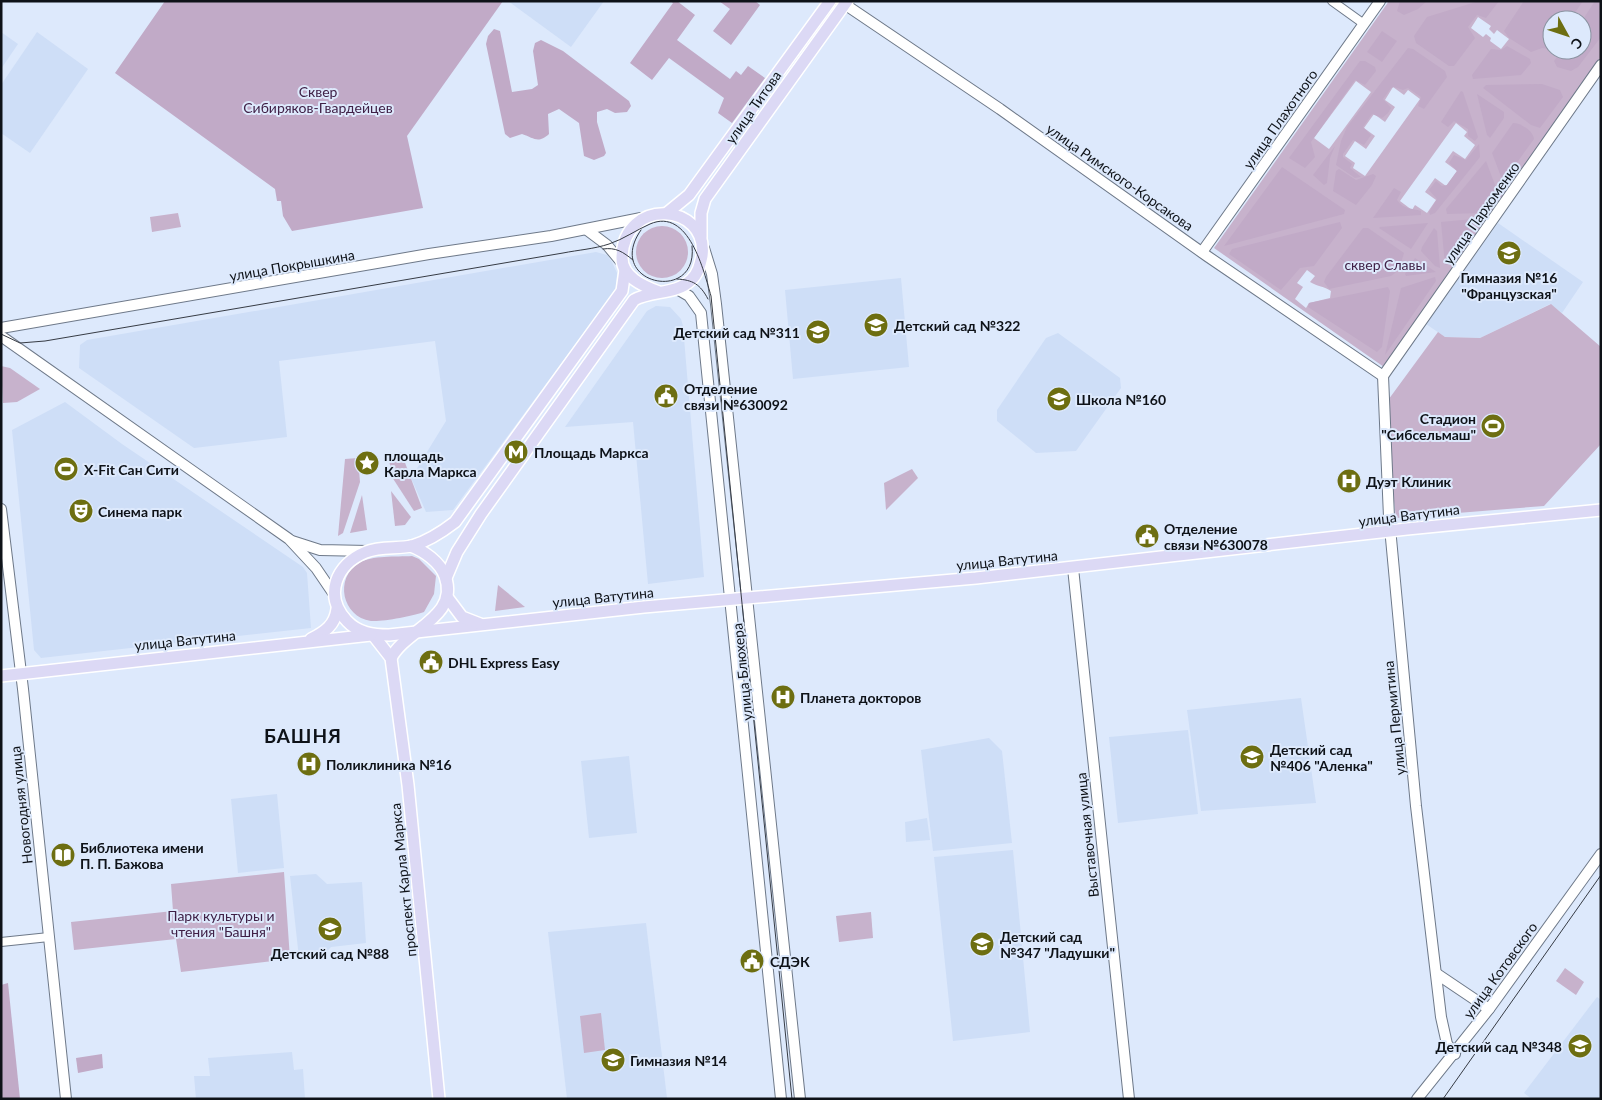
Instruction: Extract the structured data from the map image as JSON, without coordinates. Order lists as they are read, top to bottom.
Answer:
{
  "streets": {
    "main road": ["улица Титова", "улица Ватутина", "проспект Карла Маркса"],
    "street": [
      "улица Плахотного",
      "улица Римского-Корсакова",
      "улица Пархоменко",
      "улица Покрышкина",
      "улица Блюхера",
      "улица Пермитина",
      "Новогодняя улица",
      "Выставочная улица",
      "улица Котовского"
    ]
  },
  "crossings": [
    ["улица Титова", "улица Римского-Корсакова"],
    ["улица Титова", "улица Покрышкина"],
    ["улица Титова", "улица Блюхера"],
    ["улица Плахотного", "улица Римского-Корсакова"],
    ["улица Римского-Корсакова", "улица Пархоменко"],
    ["улица Римского-Корсакова", "улица Пермитина"],
    ["улица Пархоменко", "улица Пермитина"],
    ["улица Покрышкина", "улица Блюхера"],
    ["улица Ватутина", "улица Блюхера"],
    ["улица Ватутина", "улица Пермитина"],
    ["улица Ватутина", "Новогодняя улица"],
    ["улица Ватутина", "Выставочная улица"],
    ["улица Пермитина", "улица Котовского"]
  ],
  "districts": ["БАШНЯ"],
  "parks": ["Сквер Сибиряков-Гвардейцев", "сквер Славы", "Парк культуры и чтения \"Башня\""],
  "places": {
    "school or university": [
      "Гимназия №16 \"Французская\"",
      "Детский сад №322",
      "Детский сад №311",
      "Школа №160",
      "Детский сад №406 \"Аленка\"",
      "Детский сад №88",
      "Детский сад №347 \"Ладушки\"",
      "Детский сад №348",
      "Гимназия №14"
    ],
    "public building": [
      "Отделение связи №630092",
      "Отделение связи №630078",
      "DHL Express Easy",
      "СДЭК"
    ],
    "sports": ["Стадион \"Сибсельмаш\"", "X-Fit Сан Сити"],
    "metro station": ["Площадь Маркса"],
    "place": ["площадь Карла Маркса"],
    "hospital": ["Дуэт Клиник", "Планета докторов", "Поликлиника №16"],
    "theatre": ["Синема парк"],
    "library": ["Библиотека имени П. П. Бажова"]
  },
  "north": "bottom right"
}
